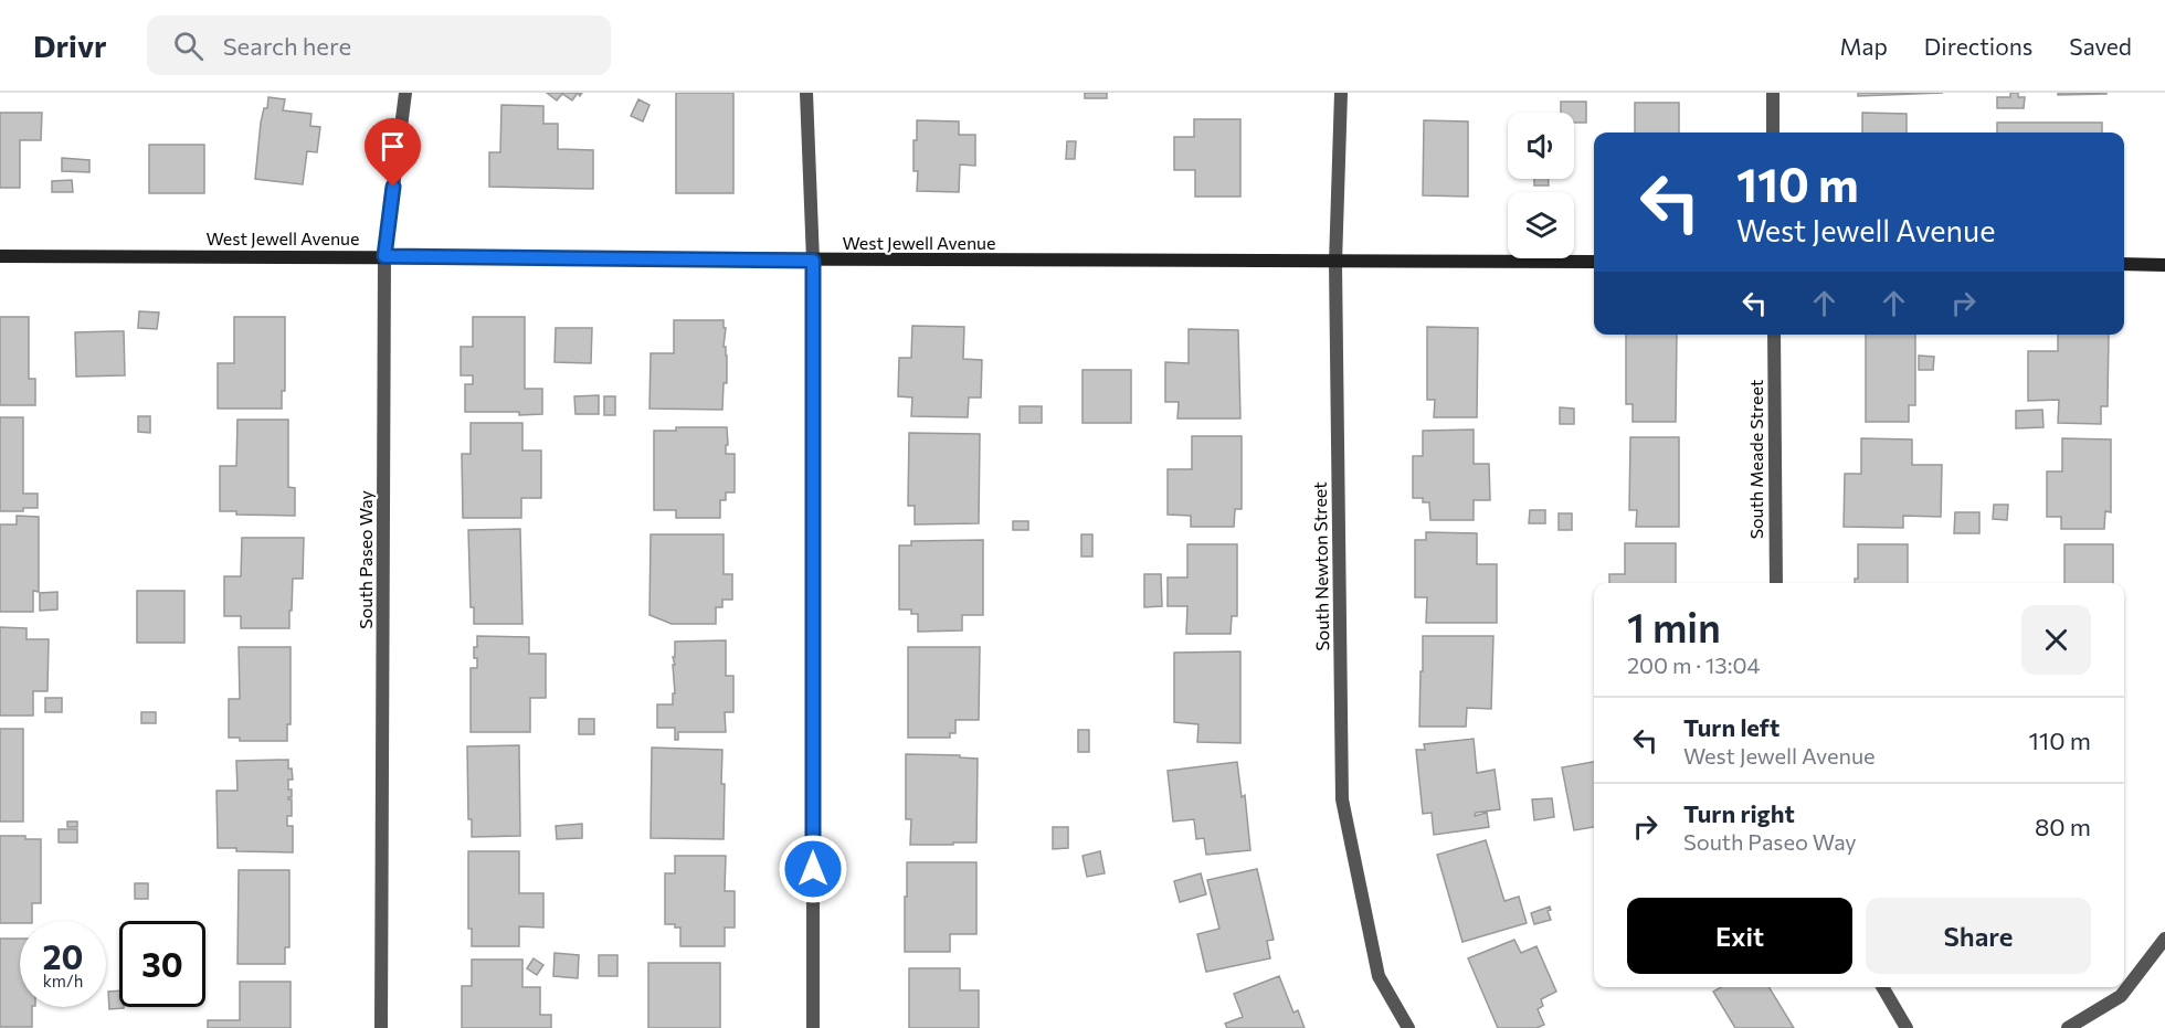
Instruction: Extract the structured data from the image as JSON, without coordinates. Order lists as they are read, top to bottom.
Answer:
{
  "streets": {
    "main road": ["West Jewell Avenue"],
    "street": ["South Meade Street", "South Paseo Way", "South Newton Street"]
  },
  "crossings": [
    ["West Jewell Avenue", "South Paseo Way"],
    ["West Jewell Avenue", "South Newton Street"]
  ],
  "page": {
    "header": "Drivr",
    "search": "Search here",
    "nav": ["Map", "Directions", "Saved"],
    "turn": ["110 m", "West Jewell Avenue"],
    "heading": ["1 min", "200 m · 13:04"],
    "list": [
      {
        "name": "Turn left",
        "note": "West Jewell Avenue",
        "value": "110 m"
      },
      {
        "name": "Turn right",
        "note": "South Paseo Way",
        "value": "80 m"
      }
    ],
    "buttons": ["Exit", "Share"],
    "speed": "20 km/h",
    "limit": "30"
  }
}
